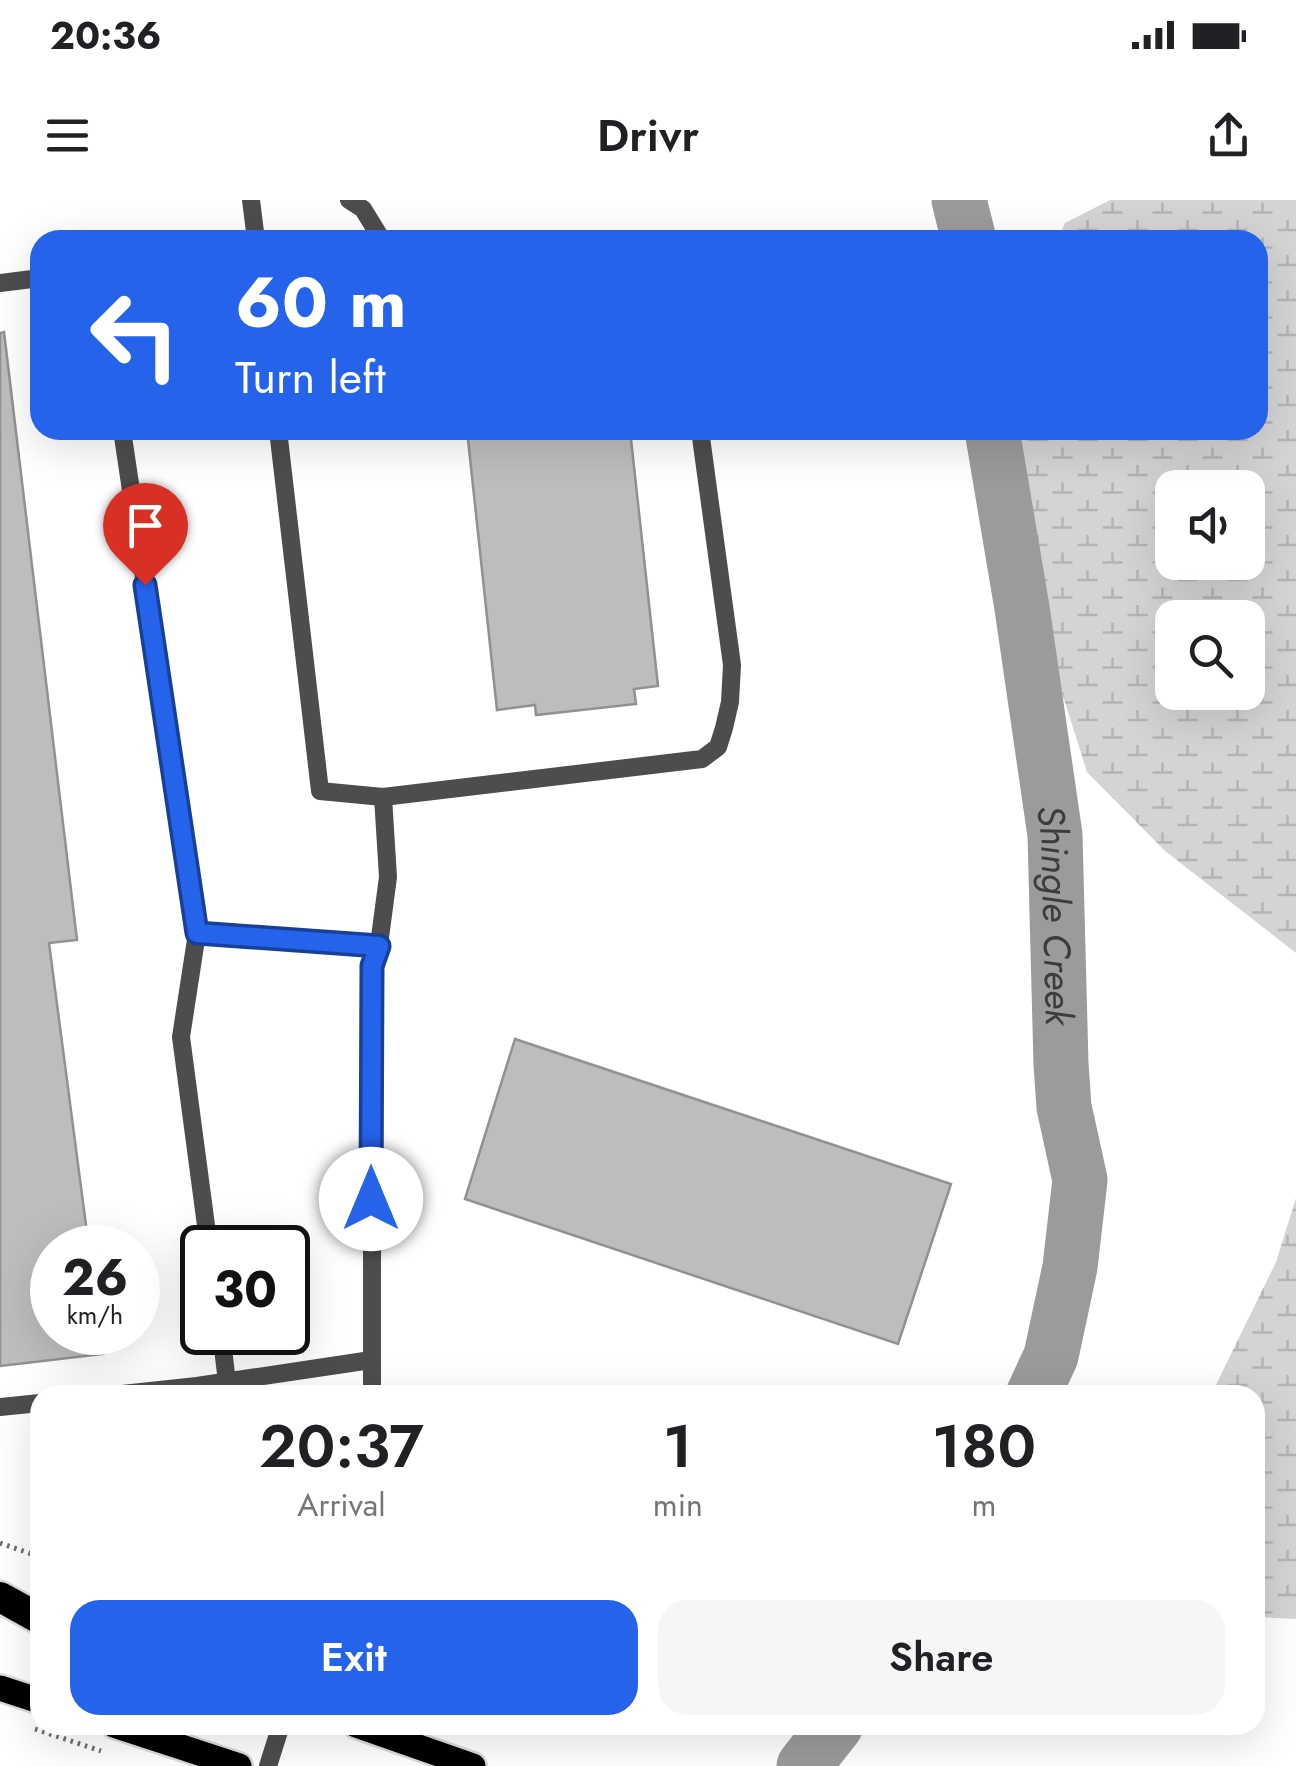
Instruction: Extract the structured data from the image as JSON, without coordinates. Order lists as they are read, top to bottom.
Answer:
{
  "water": ["Shingle Creek"],
  "page": {
    "status": "20:36",
    "header": "Drivr",
    "turn": ["60 m", "Turn left"],
    "speed": "26 km/h",
    "limit": "30",
    "eta": [
      "20:37",
      "Arrival",
      "1",
      "min",
      "180",
      "m"
    ],
    "buttons": ["Exit", "Share"]
  }
}
